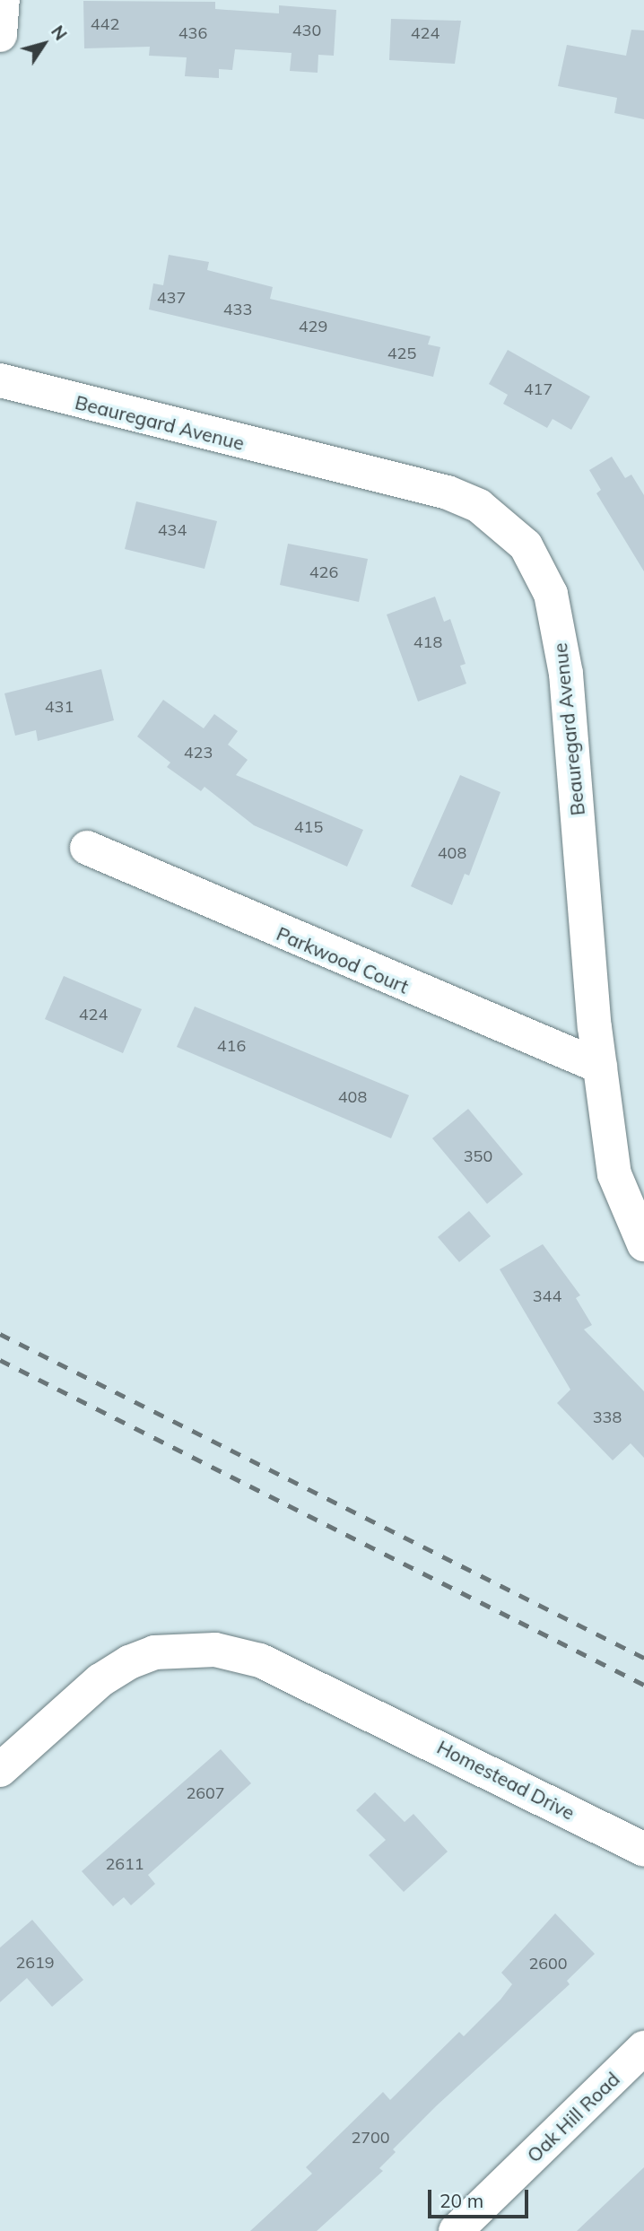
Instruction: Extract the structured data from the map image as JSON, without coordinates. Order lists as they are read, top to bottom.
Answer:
{
  "streets": {
    "street": [
      "Beauregard Avenue",
      "Parkwood Court",
      "Homestead Drive",
      "Oak Hill Road"
    ]
  },
  "crossings": [
    ["Beauregard Avenue", "Parkwood Court"]
  ],
  "house_numbers": [
    "442",
    "430",
    "436",
    "424",
    "437",
    "433",
    "429",
    "425",
    "417",
    "434",
    "426",
    "418",
    "431",
    "423",
    "415",
    "408",
    "424",
    "416",
    "408",
    "350",
    "344",
    "338",
    "2607",
    "2611",
    "2619",
    "2600",
    "2700"
  ],
  "scale_bar": "20 m",
  "north": "top right"
}
